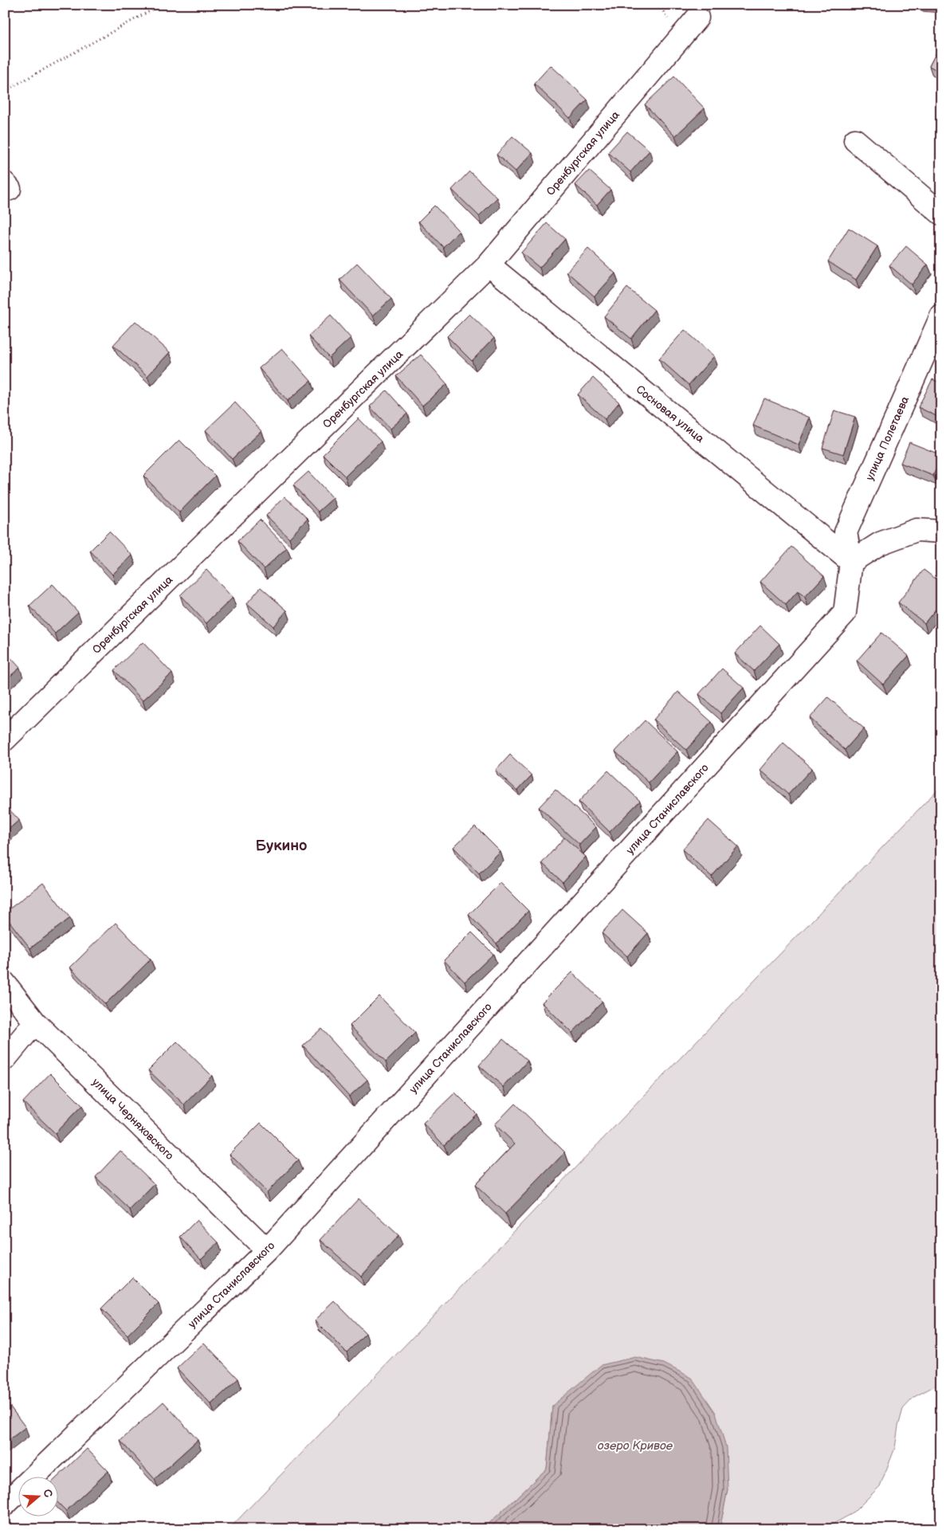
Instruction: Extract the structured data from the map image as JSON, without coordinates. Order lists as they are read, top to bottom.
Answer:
{
  "streets": {
    "street": [
      "Оренбургская улица",
      "Сосновая улица",
      "улица Полетаева",
      "улица Станиславского",
      "улица Черняховского"
    ]
  },
  "crossings": [
    ["Оренбургская улица", "Сосновая улица"],
    ["Сосновая улица", "улица Полетаева"],
    ["Сосновая улица", "улица Станиславского"],
    ["улица Полетаева", "улица Станиславского"],
    ["улица Станиславского", "улица Черняховского"]
  ],
  "districts": ["Букино"],
  "water": ["озеро Кривое"],
  "north": "right"
}
